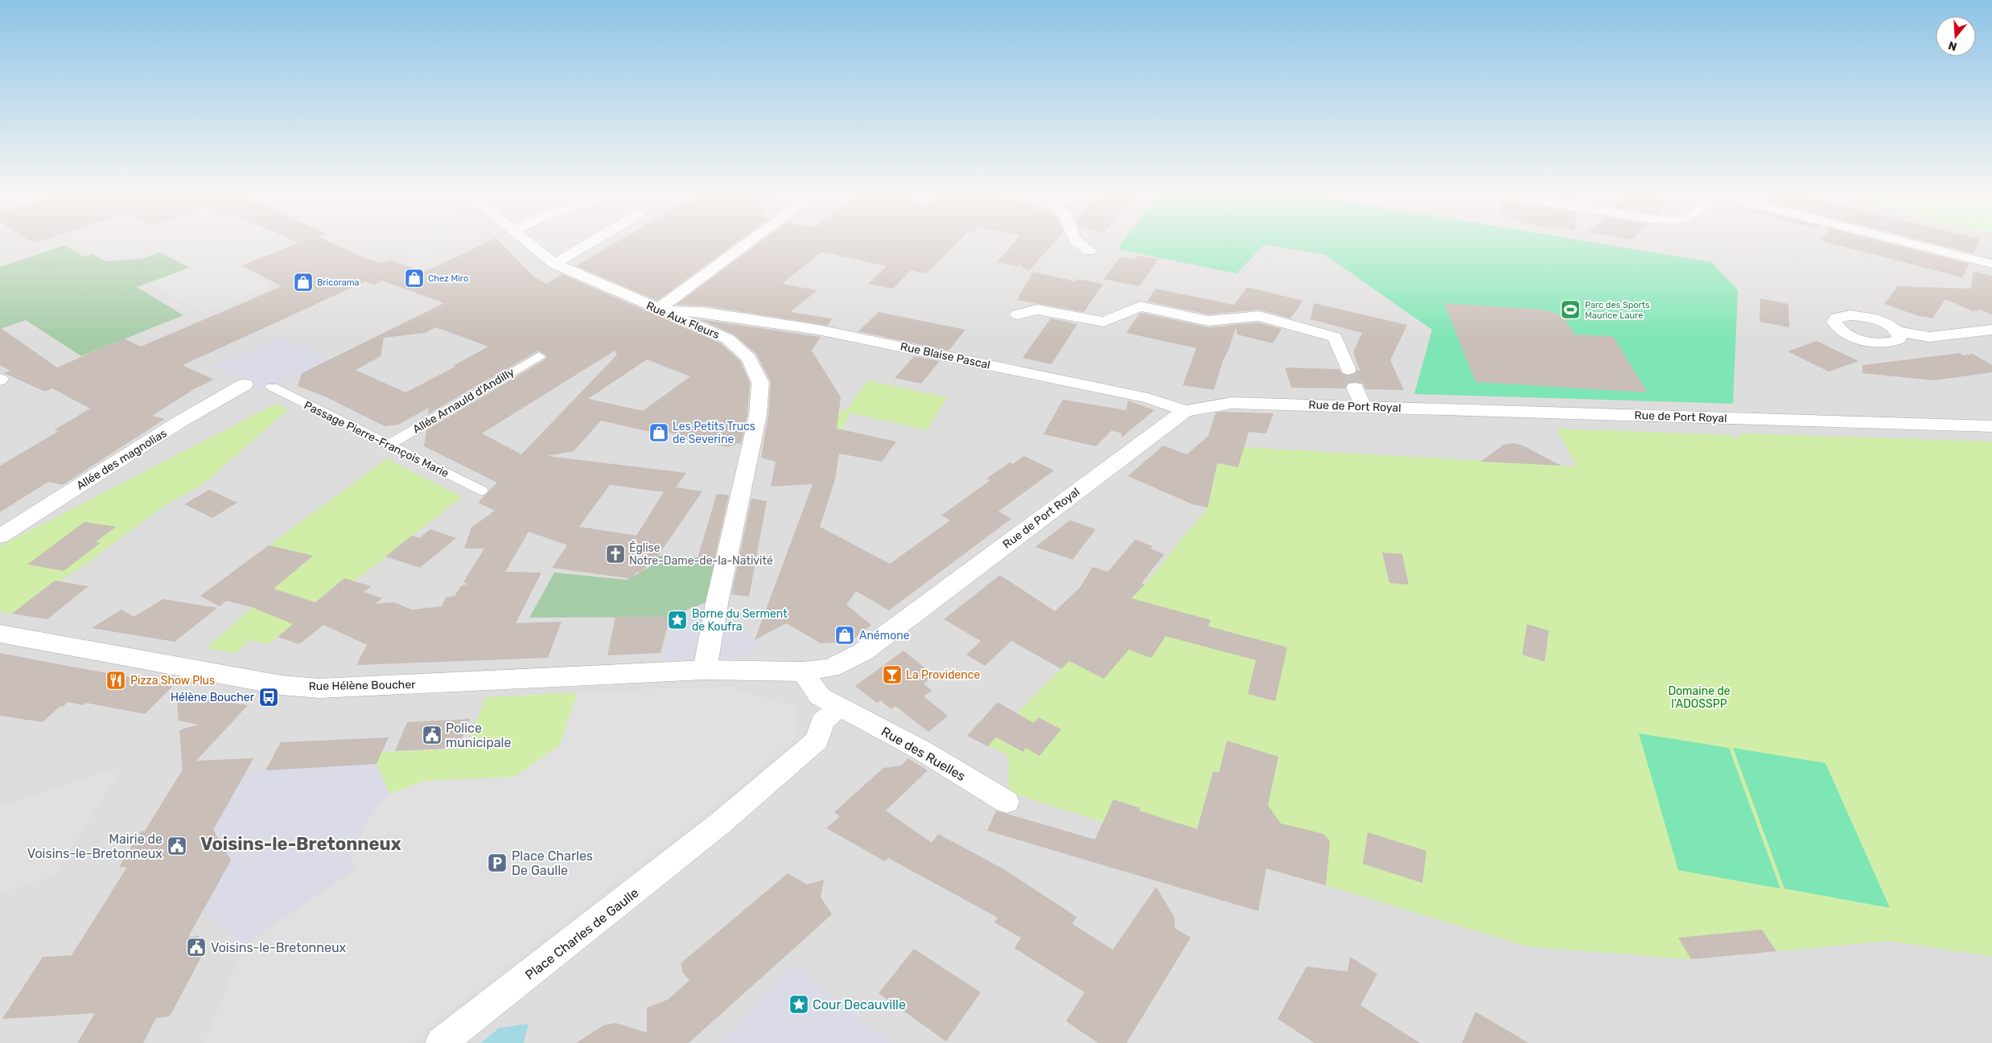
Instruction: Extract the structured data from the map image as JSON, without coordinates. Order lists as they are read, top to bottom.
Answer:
{
  "streets": {
    "street": [
      "Rue Aux Fleurs",
      "Rue Blaise Pascal",
      "Allée Arnauld d'Andilly",
      "Rue de Port Royal",
      "Passage Pierre-François Marie",
      "Allée des magnolias",
      "Rue Hélène Boucher",
      "Rue des Ruelles",
      "Place Charles de Gaulle"
    ]
  },
  "crossings": [
    ["Rue Aux Fleurs", "Rue Blaise Pascal"],
    ["Rue Aux Fleurs", "Rue de Port Royal"],
    ["Rue Aux Fleurs", "Rue Hélène Boucher"],
    ["Rue Blaise Pascal", "Rue de Port Royal"],
    ["Allée Arnauld d'Andilly", "Passage Pierre-François Marie"],
    ["Rue de Port Royal", "Rue Hélène Boucher"],
    ["Rue de Port Royal", "Rue des Ruelles"],
    ["Rue des Ruelles", "Place Charles de Gaulle"]
  ],
  "districts": ["Voisins-le-Bretonneux"],
  "parks": ["Domaine de l'ADOSSPP"],
  "places": {
    "shop": [
      "Chez Miro",
      "Bricorama",
      "Les Petits Trucs de Severine",
      "Anémone"
    ],
    "sports": ["Parc des Sports Maurice Laure"],
    "church": ["Église Notre-Dame-de-la-Nativité"],
    "place": ["Borne du Serment de Koufra", "Cour Decauville"],
    "bar": ["La Providence"],
    "restaurant": ["Pizza Show Plus"],
    "bus stop": ["Hélène Boucher"],
    "public building": ["Police municipale", "Mairie de Voisins-le-Bretonneux", "Voisins-le-Bretonneux"],
    "parking": ["Place Charles De Gaulle"]
  },
  "north": "bottom"
}
